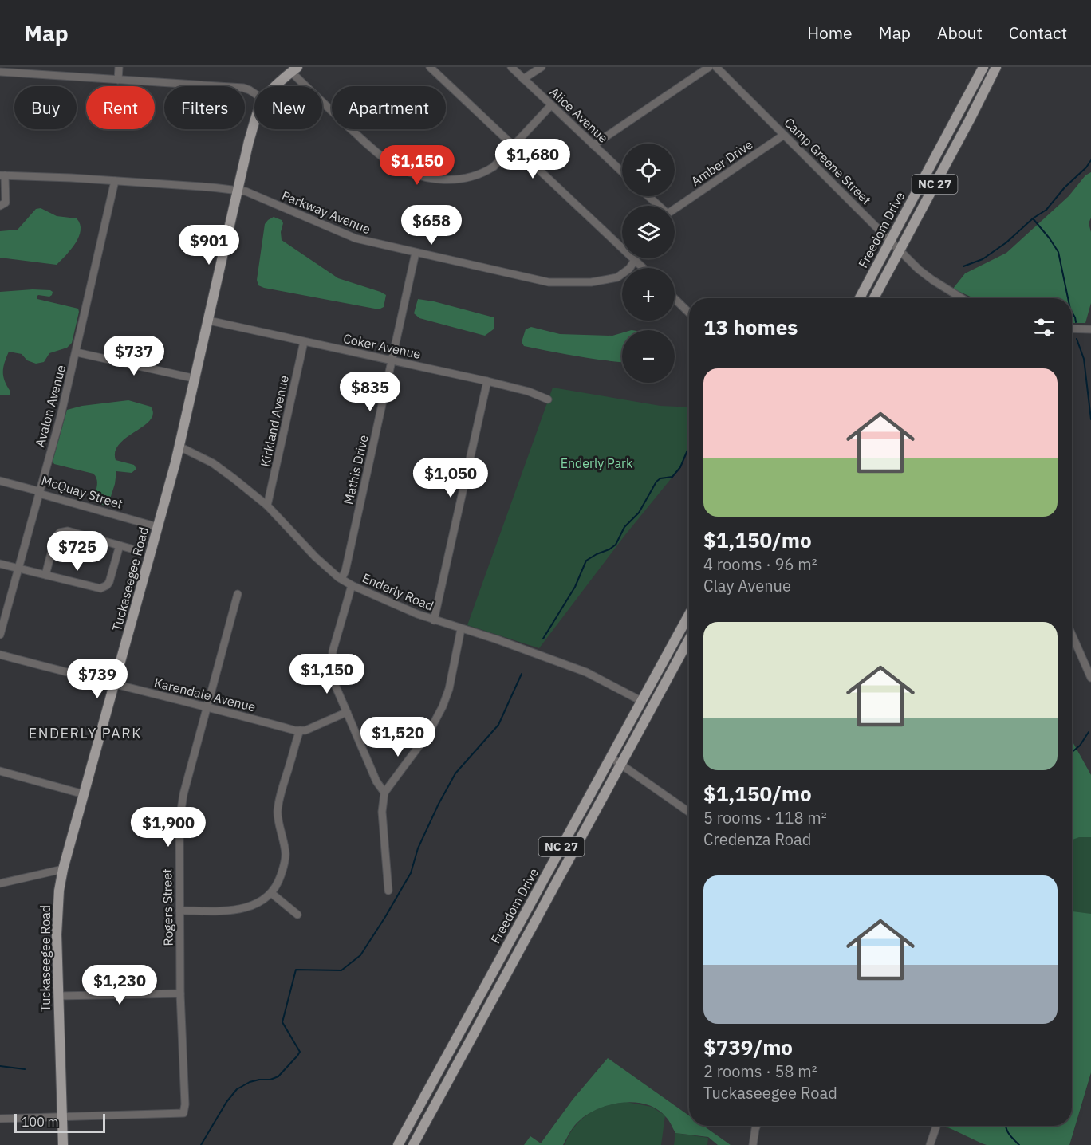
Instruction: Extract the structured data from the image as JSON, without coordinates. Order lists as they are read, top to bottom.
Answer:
{
  "streets": {
    "main road": ["NC 27", "Freedom Drive", "Tuckaseegee Road"],
    "street": [
      "Alice Avenue",
      "Camp Greene Street",
      "Amber Drive",
      "Parkway Avenue",
      "Coker Avenue",
      "Avalon Avenue",
      "Kirkland Avenue",
      "Mathis Drive",
      "McQuay Street",
      "Enderly Road",
      "Karendale Avenue",
      "Rogers Street"
    ]
  },
  "crossings": [
    ["Camp Greene Street", "Amber Drive"],
    ["Camp Greene Street", "Freedom Drive"],
    ["Parkway Avenue", "Avalon Avenue"],
    ["Parkway Avenue", "Mathis Drive"],
    ["Parkway Avenue", "Tuckaseegee Road"],
    ["Freedom Drive", "Enderly Road"],
    ["Coker Avenue", "Kirkland Avenue"],
    ["Coker Avenue", "Mathis Drive"],
    ["Coker Avenue", "Tuckaseegee Road"],
    ["Avalon Avenue", "McQuay Street"],
    ["Kirkland Avenue", "Enderly Road"],
    ["Mathis Drive", "Enderly Road"],
    ["McQuay Street", "Tuckaseegee Road"],
    ["Tuckaseegee Road", "Enderly Road"],
    ["Tuckaseegee Road", "Karendale Avenue"],
    ["Tuckaseegee Road", "Rogers Street"],
    ["Karendale Avenue", "Rogers Street"]
  ],
  "districts": ["ENDERLY PARK"],
  "parks": ["Enderly Park"],
  "scale_bar": "100 m",
  "page": {
    "header": "Map",
    "nav": [
      "Home",
      "Map",
      "About",
      "Contact"
    ],
    "chip": [
      "Buy",
      "Rent",
      "Filters",
      "New",
      "Apartment"
    ],
    "price": [
      "$1,680",
      "$1,150",
      "$658",
      "$901",
      "$737",
      "$835",
      "$1,050",
      "$725",
      "$1,150",
      "$739",
      "$1,520",
      "$1,900",
      "$1,230"
    ],
    "map_buttons": ["+", "−"],
    "heading": "13 homes",
    "list": [
      {
        "name": "$1,150/mo",
        "note": "4 rooms · 96 m² · Clay Avenue"
      },
      {
        "name": "$1,150/mo",
        "note": "5 rooms · 118 m² · Credenza Road"
      },
      {
        "name": "$739/mo",
        "note": "2 rooms · 58 m² · Tuckaseegee Road"
      }
    ],
    "scale": "100 m"
  }
}
